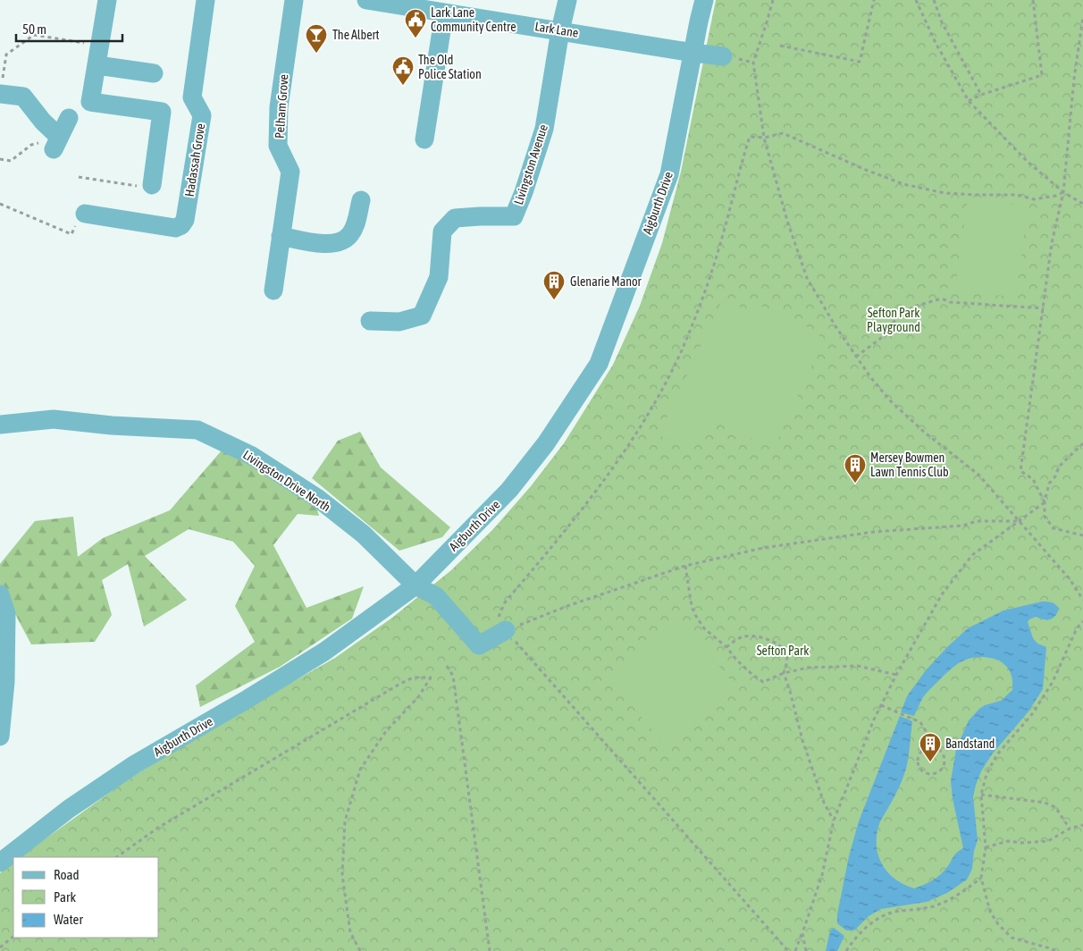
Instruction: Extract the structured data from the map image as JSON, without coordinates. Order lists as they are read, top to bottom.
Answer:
{
  "streets": {
    "street": [
      "Lark Lane",
      "Pelham Grove",
      "Hadassah Grove",
      "Livingston Avenue",
      "Aigburth Drive",
      "Livingston Drive North"
    ]
  },
  "crossings": [
    ["Lark Lane", "Livingston Avenue"],
    ["Lark Lane", "Aigburth Drive"],
    ["Aigburth Drive", "Livingston Drive North"]
  ],
  "parks": ["Sefton Park Playground", "Sefton Park"],
  "places": {
    "public building": ["Lark Lane Community Centre", "The Old Police Station"],
    "bar": ["The Albert"],
    "building": ["Glenarie Manor", "Mersey Bowmen Lawn Tennis Club", "Bandstand"]
  },
  "legend": ["Road", "Park", "Water"],
  "scale_bar": "50 m"
}
